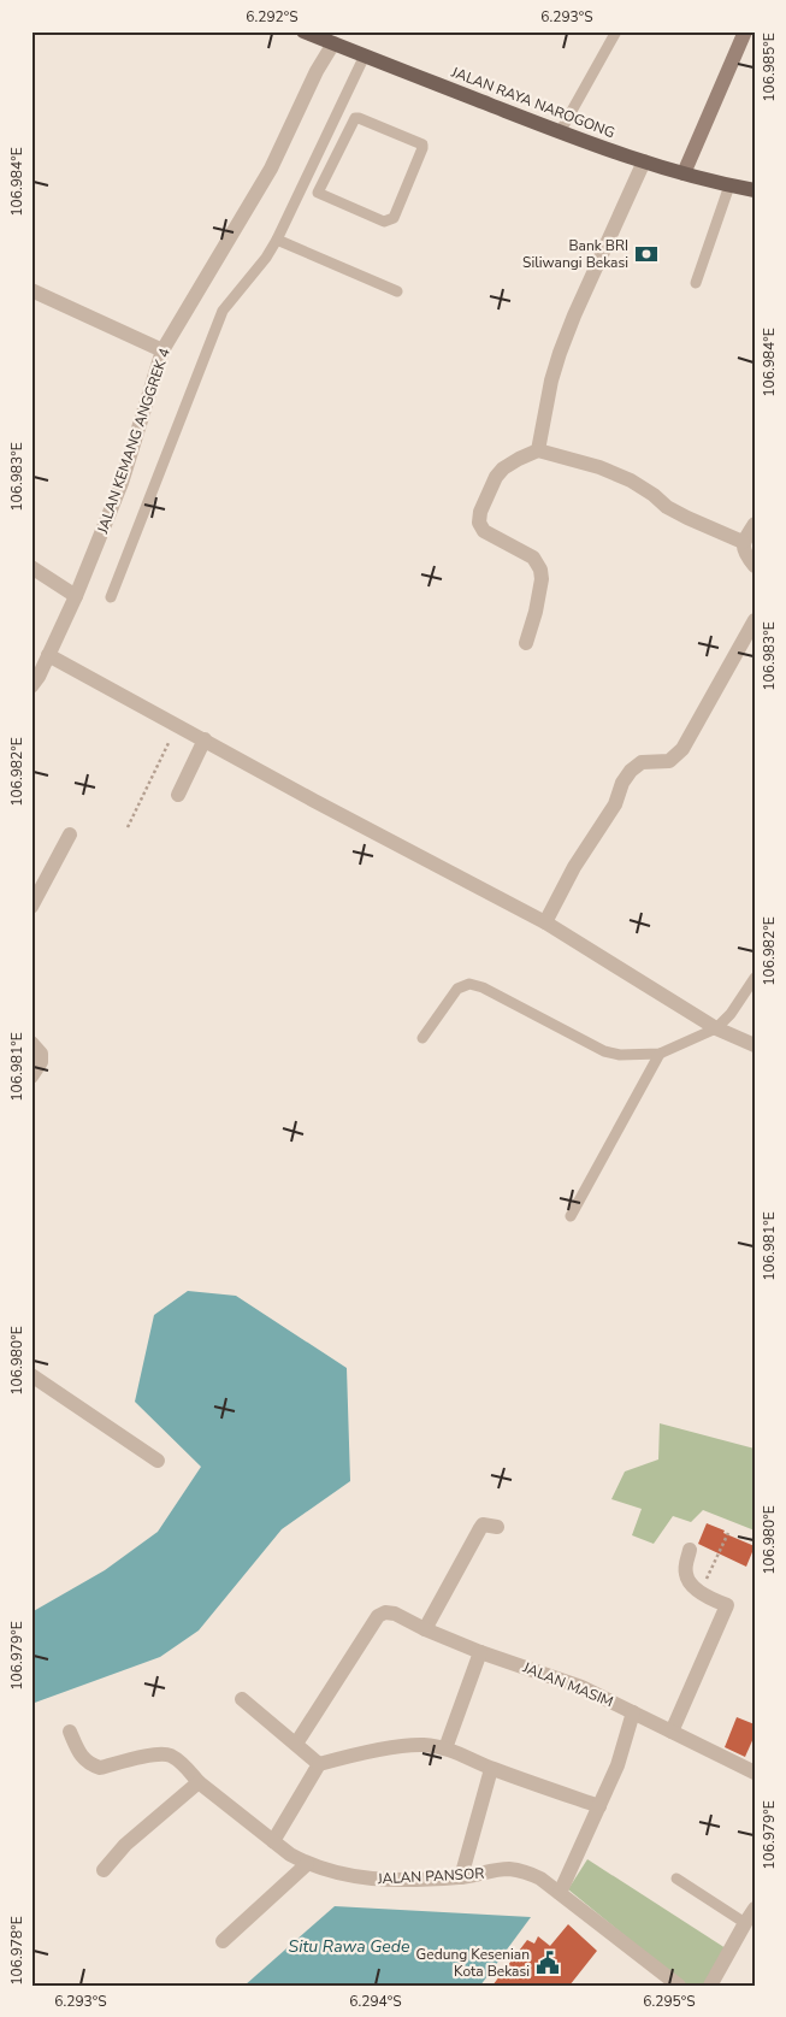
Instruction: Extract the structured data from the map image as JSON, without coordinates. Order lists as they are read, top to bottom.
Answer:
{
  "streets": {
    "main road": ["JALAN RAYA NAROGONG"],
    "street": ["JALAN KEMANG ANGGREK 4", "JALAN MASIM", "JALAN PANSOR"]
  },
  "crossings": [
    ["JALAN RAYA NAROGONG", "JALAN KEMANG ANGGREK 4"]
  ],
  "water": ["Situ Rawa Gede"],
  "places": {
    "bank": ["Bank BRI Siliwangi Bekasi"],
    "public building": ["Gedung Kesenian Kota Bekasi"]
  },
  "coordinates": [
    "6.292°S",
    "6.293°S",
    "106.985°E",
    "106.984°E",
    "106.983°E",
    "106.982°E",
    "106.981°E",
    "106.980°E",
    "106.979°E",
    "106.978°E",
    "6.294°S",
    "6.295°S"
  ]
}
